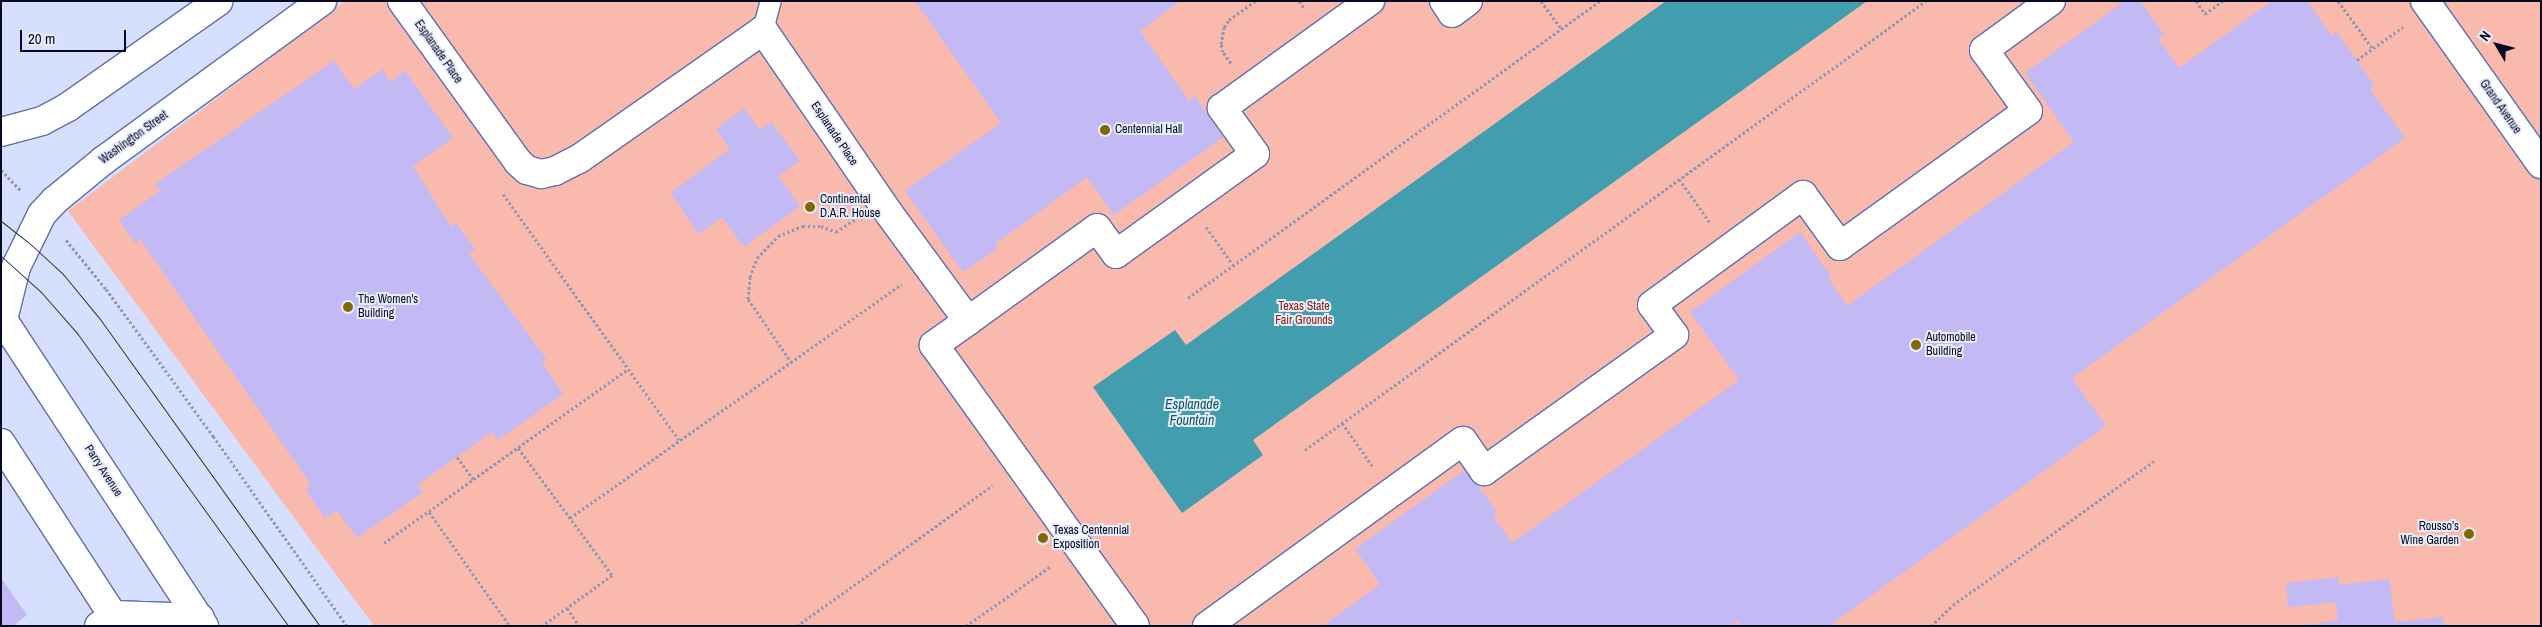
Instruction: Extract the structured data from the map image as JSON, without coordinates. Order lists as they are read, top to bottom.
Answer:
{
  "streets": {
    "street": [
      "Esplanade Place",
      "Grand Avenue",
      "Washington Street",
      "Parry Avenue"
    ]
  },
  "crossings": [
    ["Washington Street", "Parry Avenue"]
  ],
  "water": ["Esplanade Fountain"],
  "parks": ["Texas State Fair Grounds"],
  "places": [
    "Centennial Hall",
    "Continental D.A.R. House",
    "The Women's Building",
    "Automobile Building",
    "Rousso’s Wine Garden",
    "Texas Centennial Exposition"
  ],
  "scale_bar": "20 m",
  "north": "top left"
}
